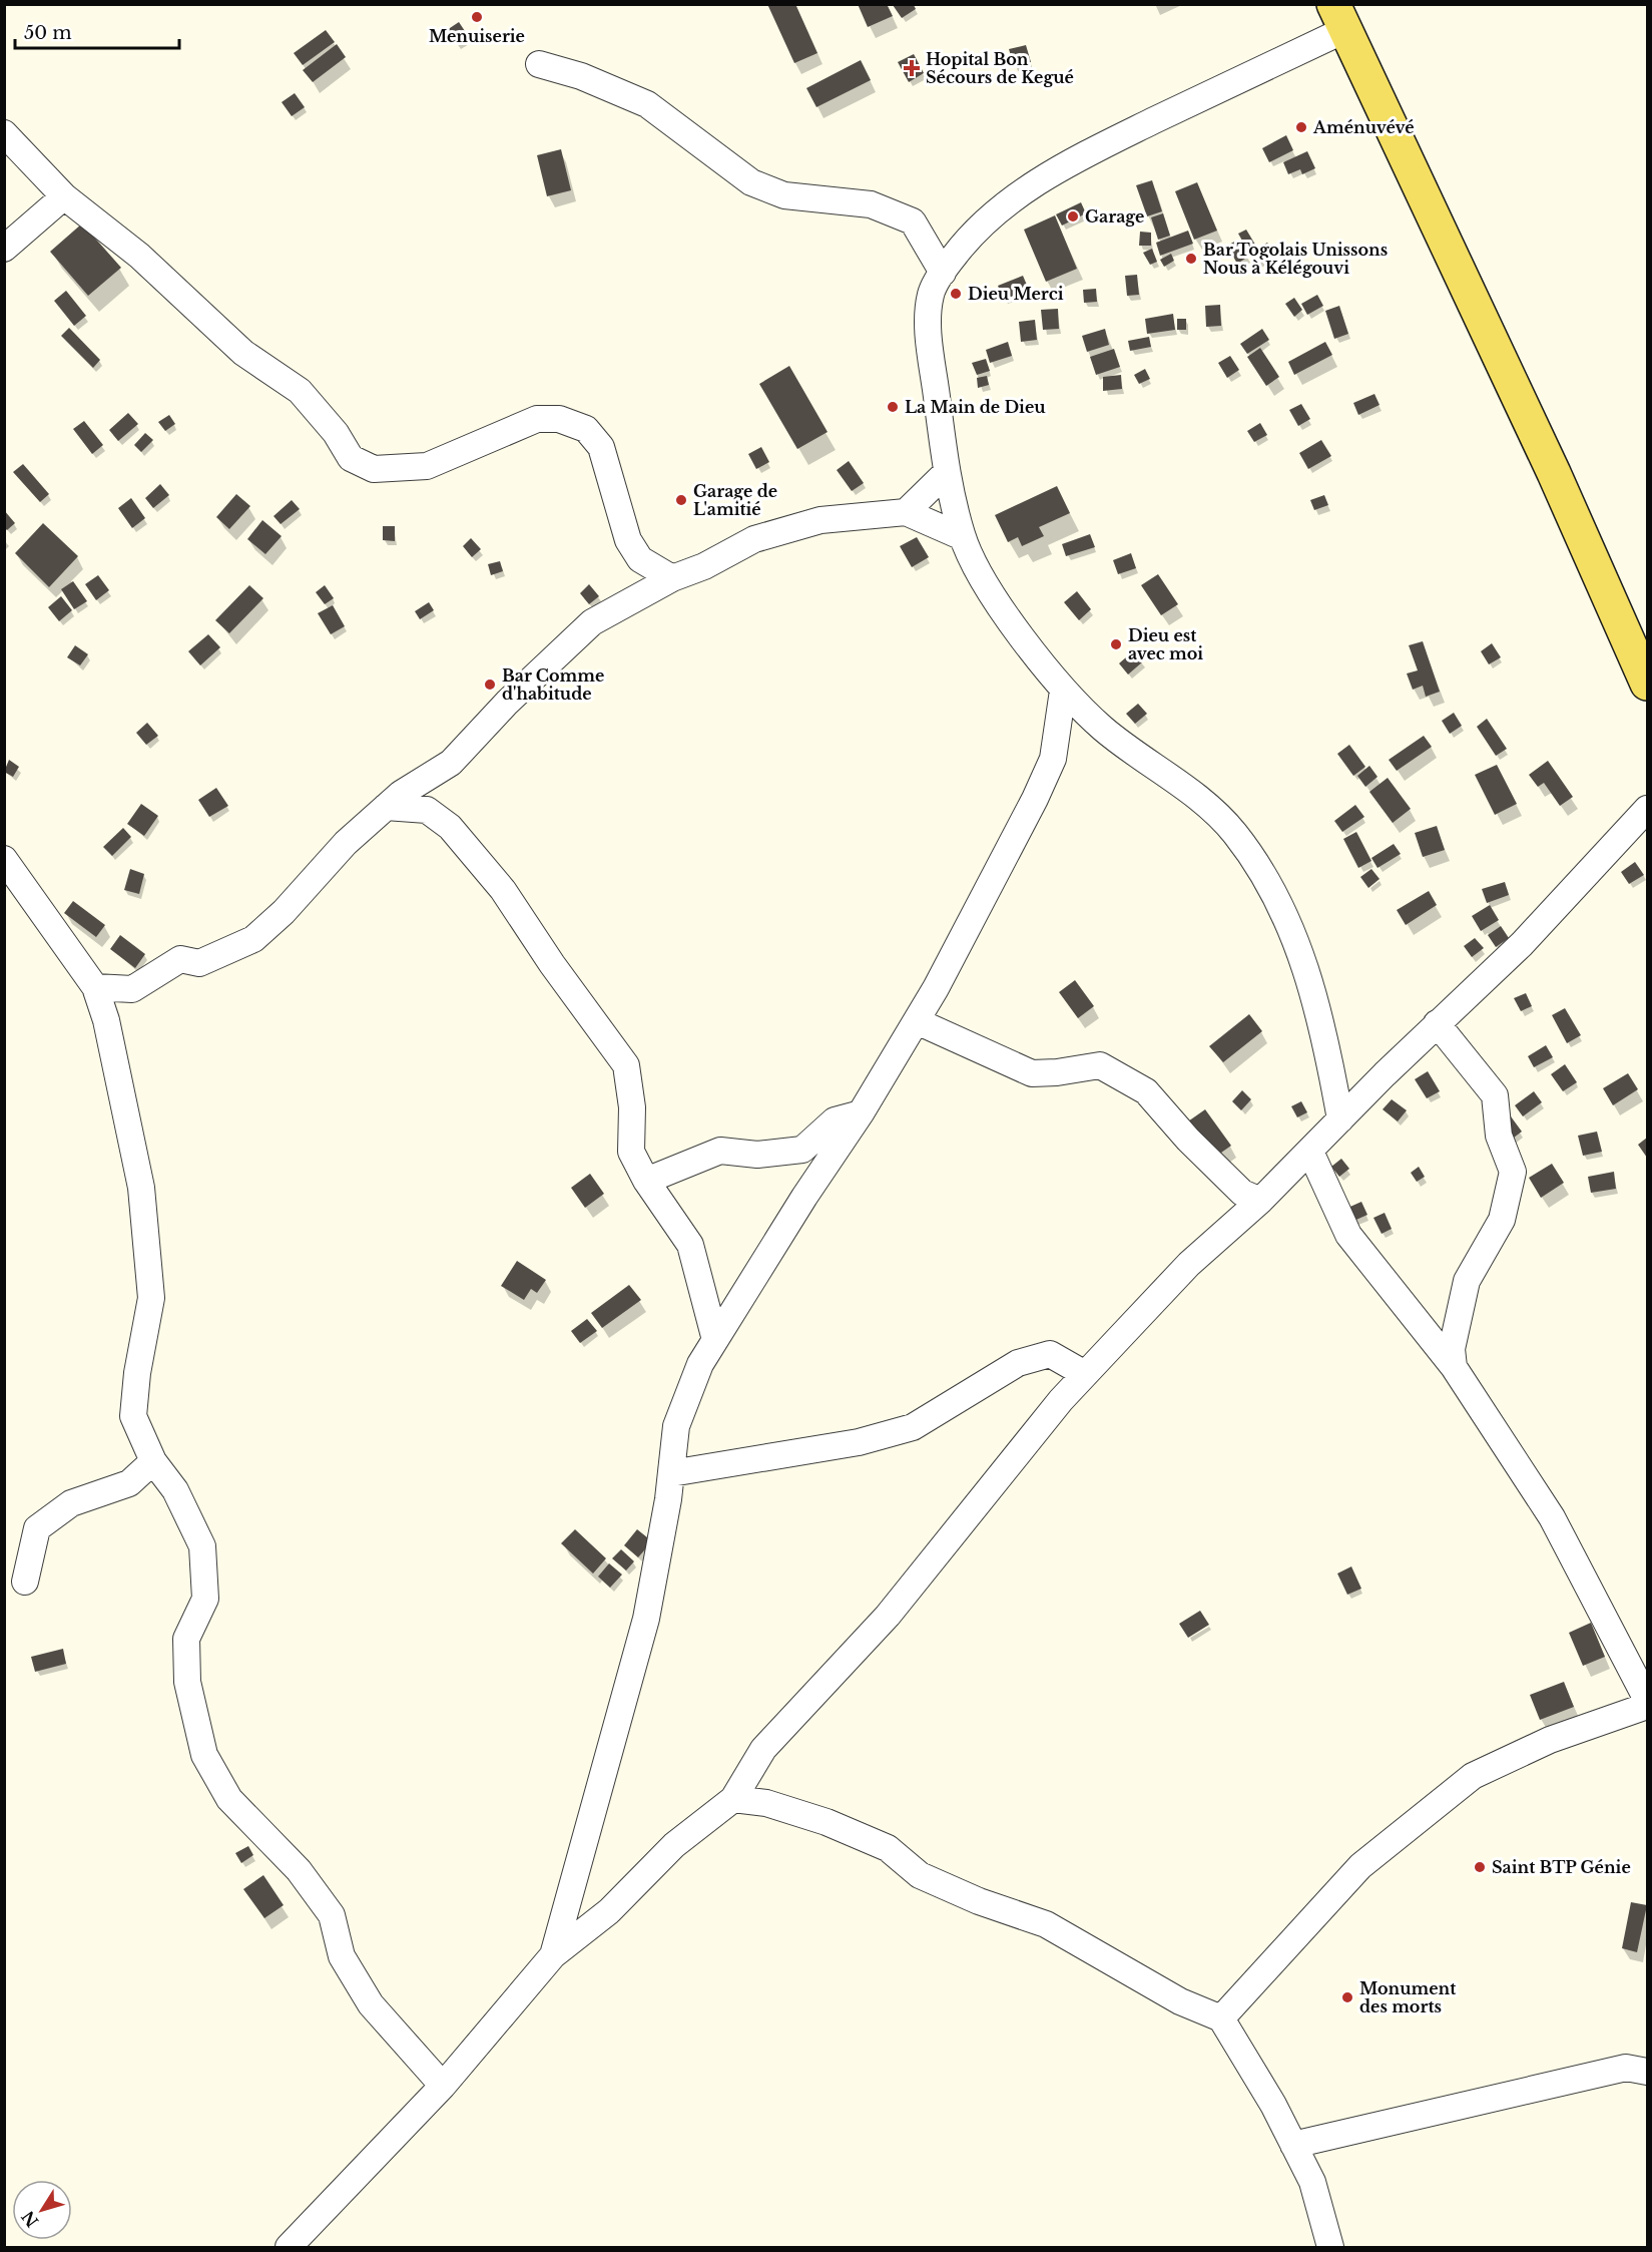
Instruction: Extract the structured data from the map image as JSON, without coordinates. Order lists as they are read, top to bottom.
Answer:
{
  "places": {
    "other": [
      "Menuiserie",
      "Aménuvévé",
      "Garage",
      "Bar Togolais Unissons Nous à Kélégouvi",
      "Dieu Merci",
      "La Main de Dieu",
      "Garage de L'amitié",
      "Dieu est avec moi",
      "Bar Comme d'habitude",
      "Saint BTP Génie",
      "Monument des morts"
    ],
    "health": ["Hopital Bon Sécours de Kegué"]
  },
  "scale_bar": "50 m",
  "north": "bottom left"
}
